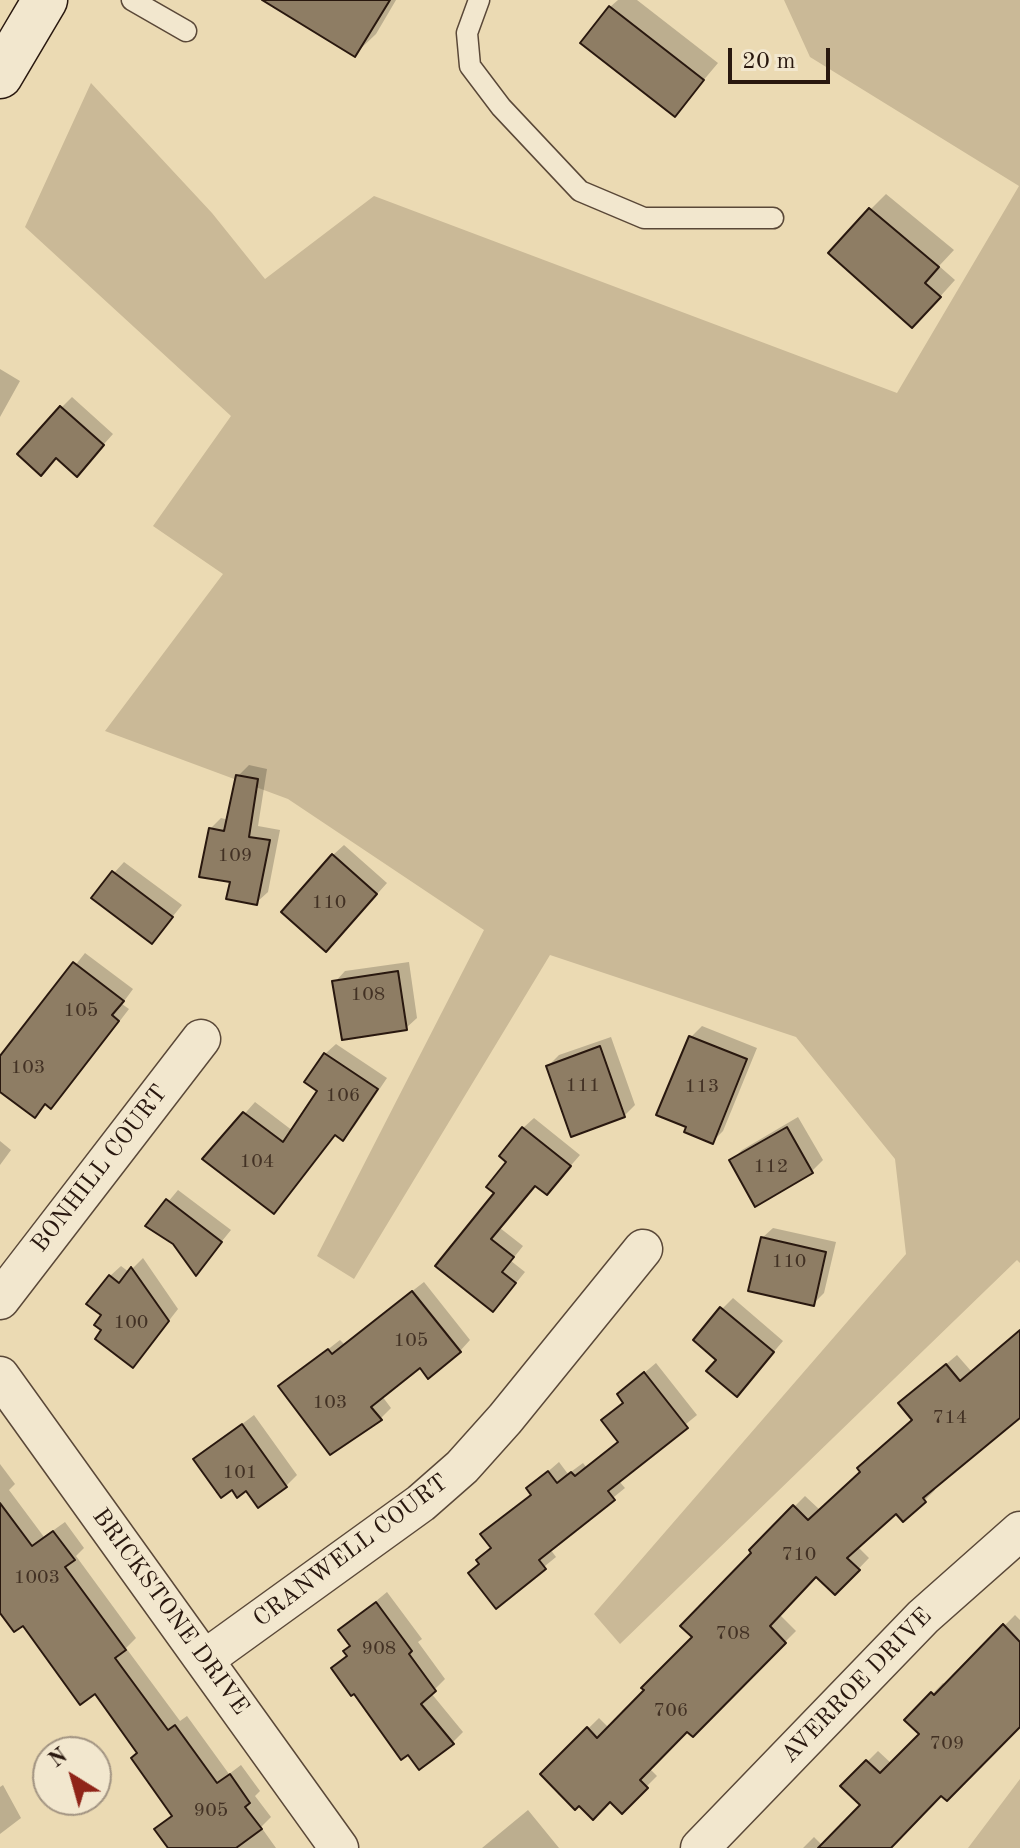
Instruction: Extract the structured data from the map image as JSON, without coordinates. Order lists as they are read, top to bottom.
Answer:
{
  "streets": {
    "street": [
      "BONHILL COURT",
      "CRANWELL COURT",
      "BRICKSTONE DRIVE",
      "AVERROE DRIVE"
    ]
  },
  "crossings": [
    ["CRANWELL COURT", "BRICKSTONE DRIVE"]
  ],
  "house_numbers": [
    "109",
    "110",
    "108",
    "105",
    "103",
    "111",
    "113",
    "106",
    "104",
    "112",
    "110",
    "100",
    "105",
    "103",
    "714",
    "101",
    "710",
    "1003",
    "708",
    "908",
    "706",
    "709",
    "905"
  ],
  "scale_bar": "20 m",
  "north": "top left"
}
